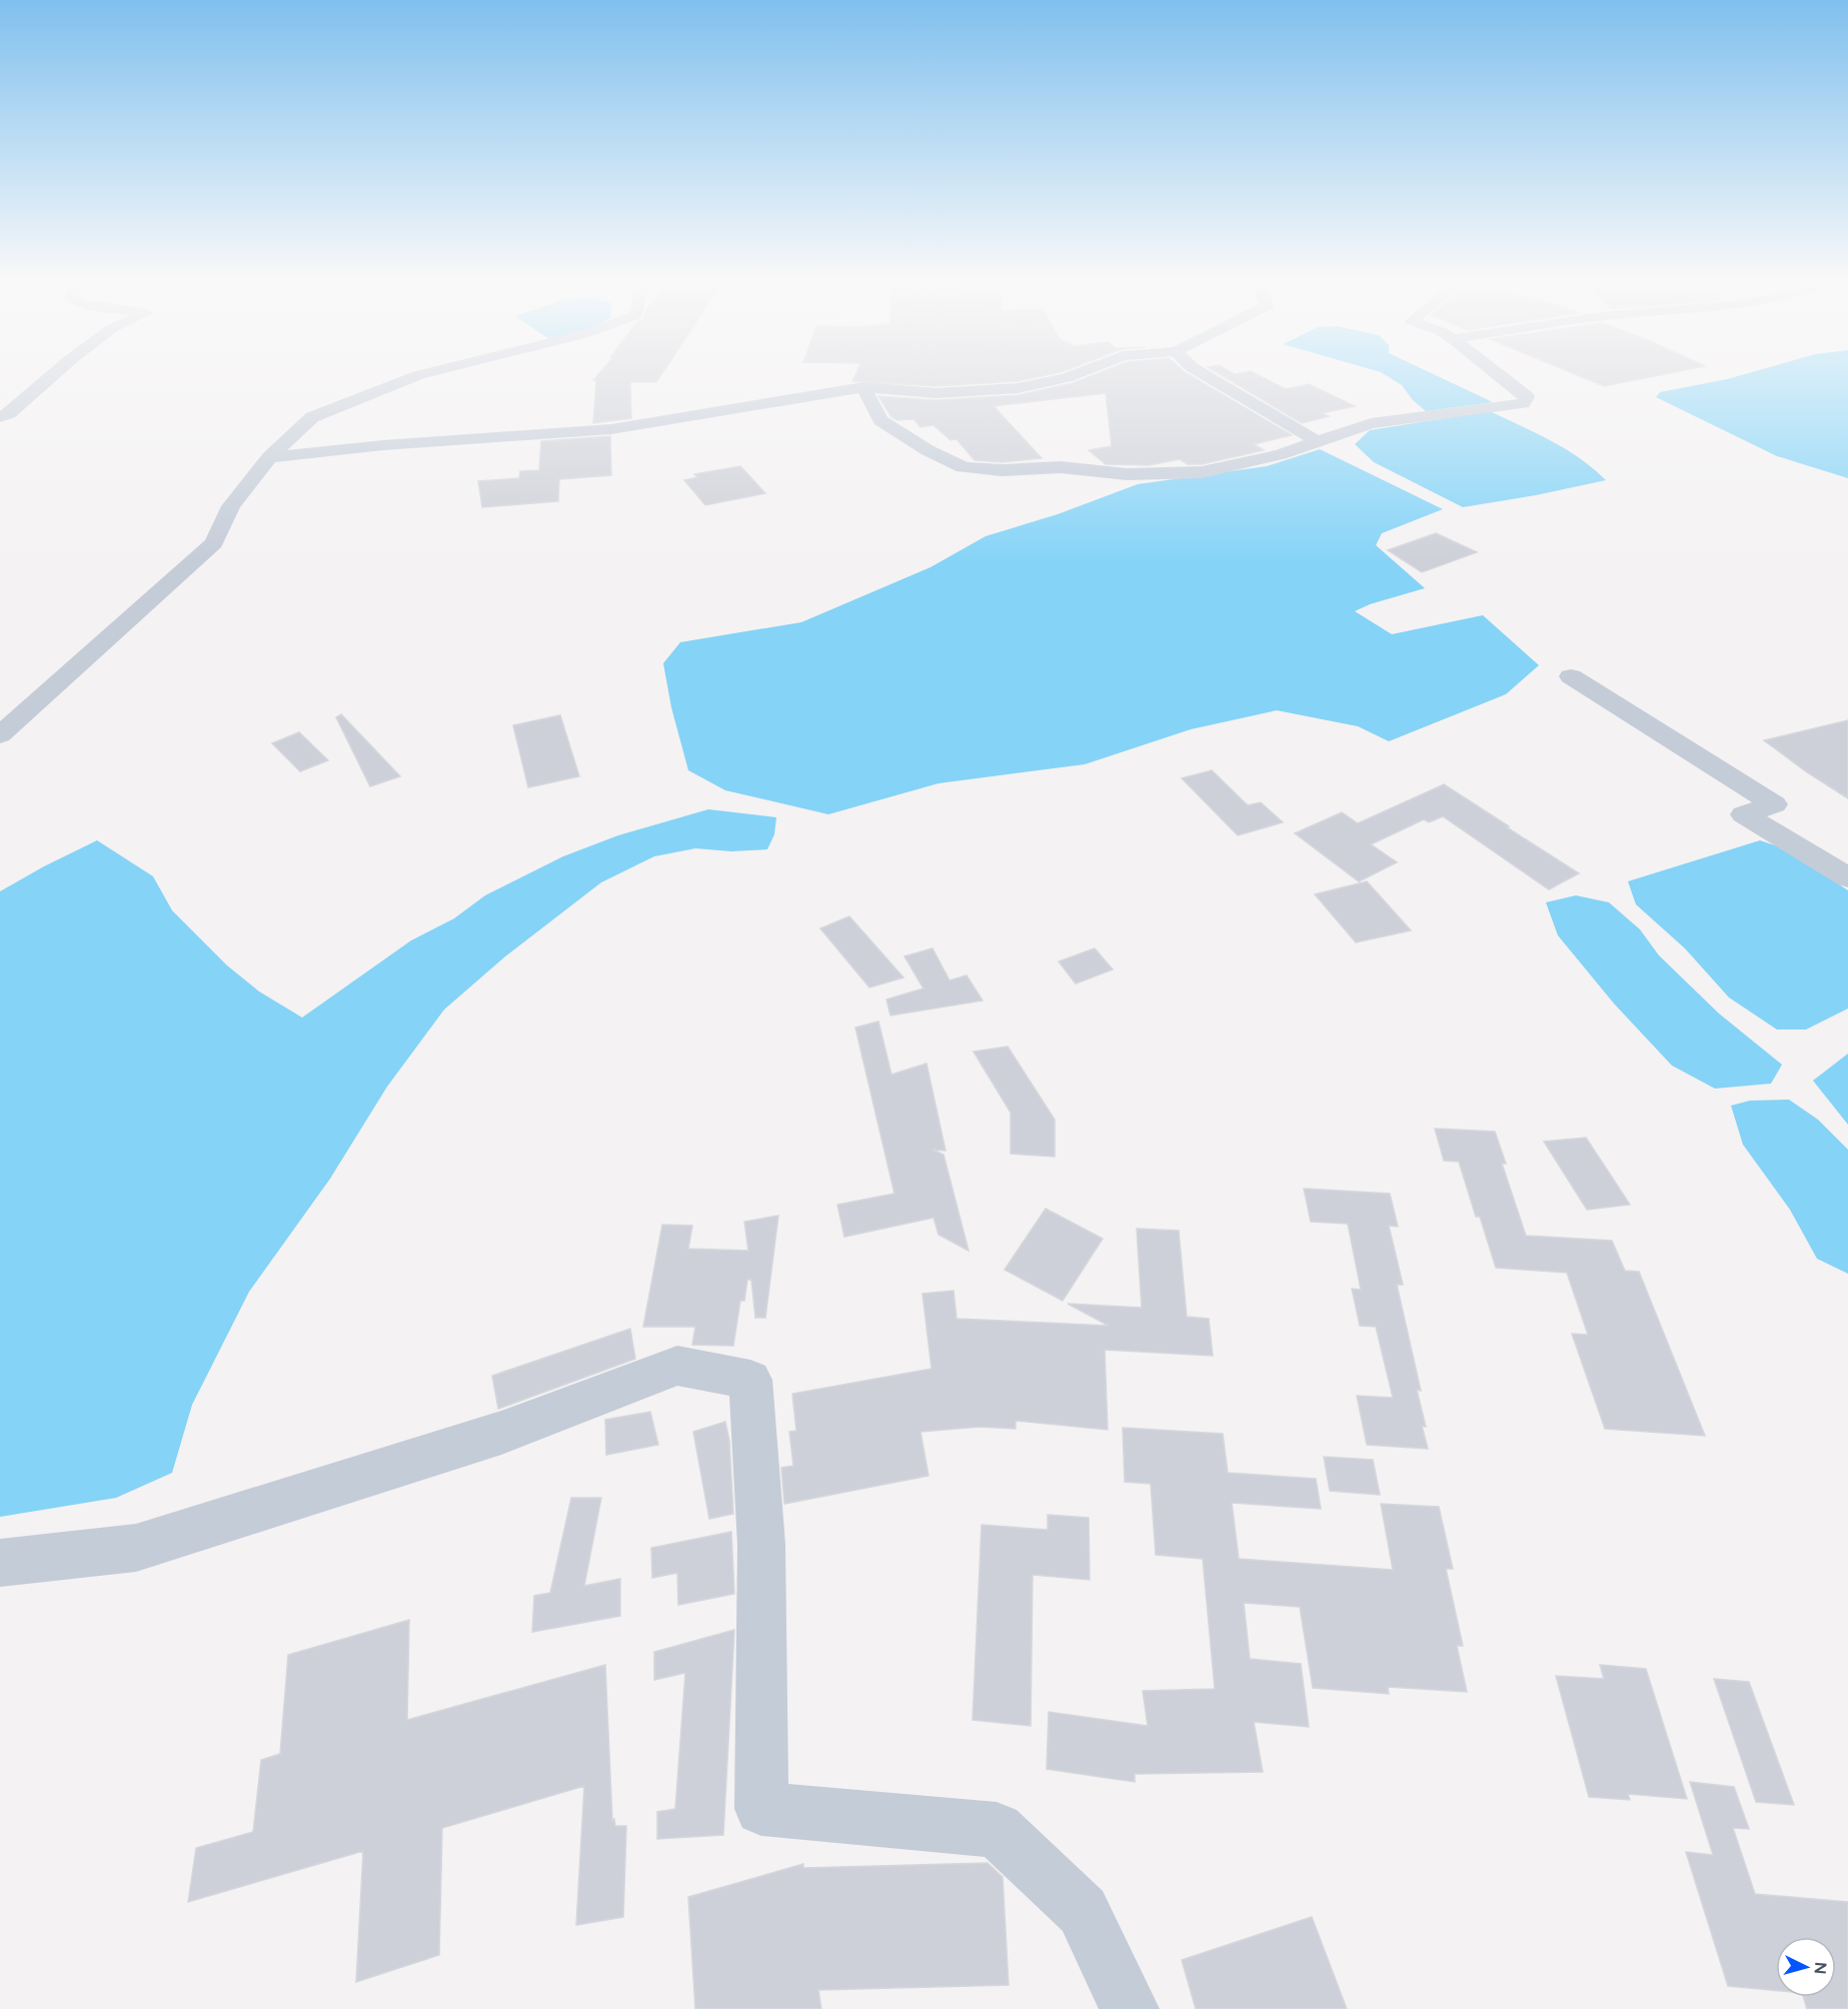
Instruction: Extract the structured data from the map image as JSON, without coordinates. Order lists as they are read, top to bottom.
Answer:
{
  "north": "right"
}
